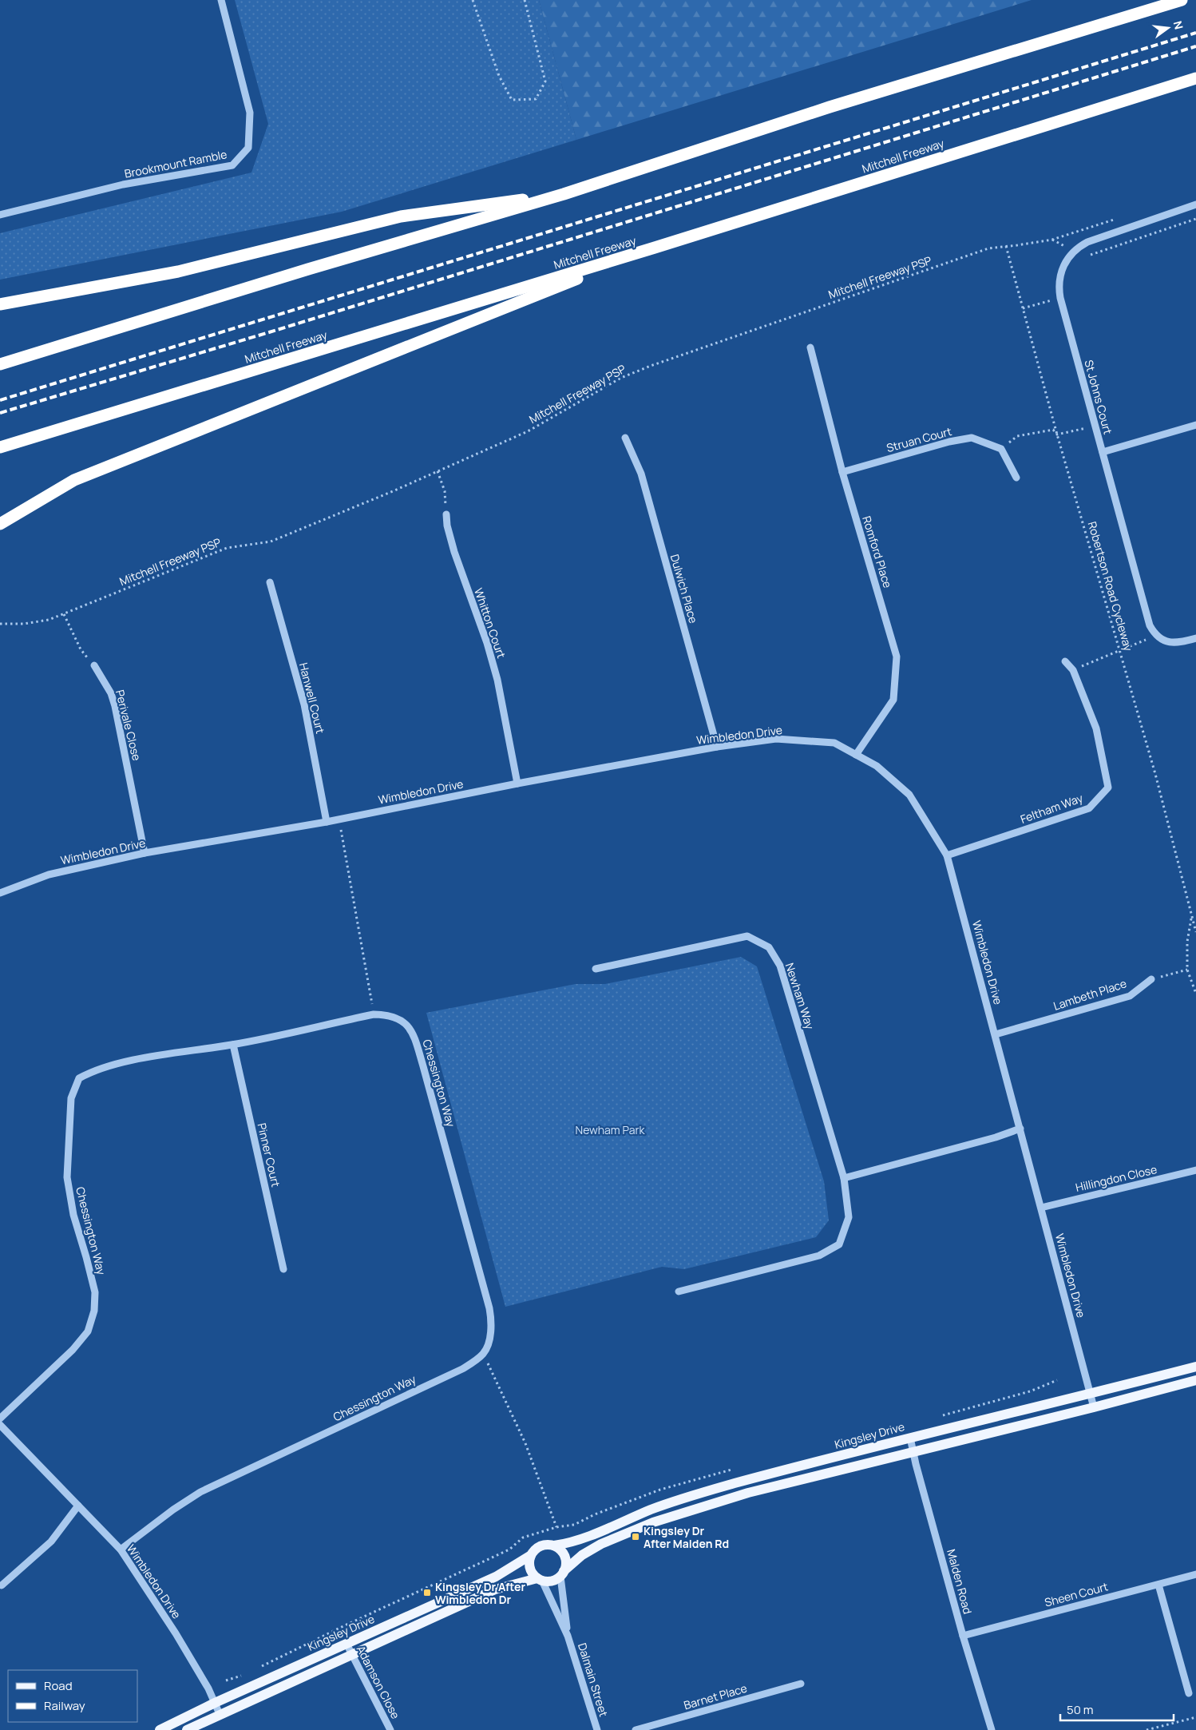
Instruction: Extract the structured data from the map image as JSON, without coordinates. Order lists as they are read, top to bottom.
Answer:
{
  "streets": {
    "highway": ["Mitchell Freeway"],
    "main road": ["Kingsley Drive"],
    "street": [
      "Brookmount Ramble",
      "St Johns Court",
      "Struan Court",
      "Romford Place",
      "Dulwich Place",
      "Whitton Court",
      "Hanwell Court",
      "Perivale Close",
      "Wimbledon Drive",
      "Feltham Way",
      "Lambeth Place",
      "Newham Way",
      "Chessington Way",
      "Pinner Court",
      "Hillingdon Close",
      "Malden Road",
      "Sheen Court",
      "Dalmain Street",
      "Adamson Close",
      "Barnet Place"
    ],
    "path": ["Mitchell Freeway PSP", "Robertson Road Cycleway"]
  },
  "crossings": [
    ["Mitchell Freeway PSP", "Robertson Road Cycleway"],
    ["Struan Court", "Romford Place"],
    ["Romford Place", "Wimbledon Drive"],
    ["Dulwich Place", "Wimbledon Drive"],
    ["Whitton Court", "Wimbledon Drive"],
    ["Hanwell Court", "Wimbledon Drive"],
    ["Perivale Close", "Wimbledon Drive"],
    ["Wimbledon Drive", "Feltham Way"],
    ["Wimbledon Drive", "Lambeth Place"],
    ["Wimbledon Drive", "Chessington Way"],
    ["Wimbledon Drive", "Hillingdon Close"],
    ["Wimbledon Drive", "Kingsley Drive"],
    ["Chessington Way", "Pinner Court"],
    ["Kingsley Drive", "Malden Road"],
    ["Kingsley Drive", "Dalmain Street"],
    ["Kingsley Drive", "Adamson Close"],
    ["Malden Road", "Sheen Court"]
  ],
  "parks": ["Newham Park"],
  "places": {
    "transit": ["Kingsley Dr After Malden Rd", "Kingsley Dr After Wimbledon Dr"]
  },
  "legend": ["Road", "Railway"],
  "scale_bar": "50 m",
  "north": "right"
}
